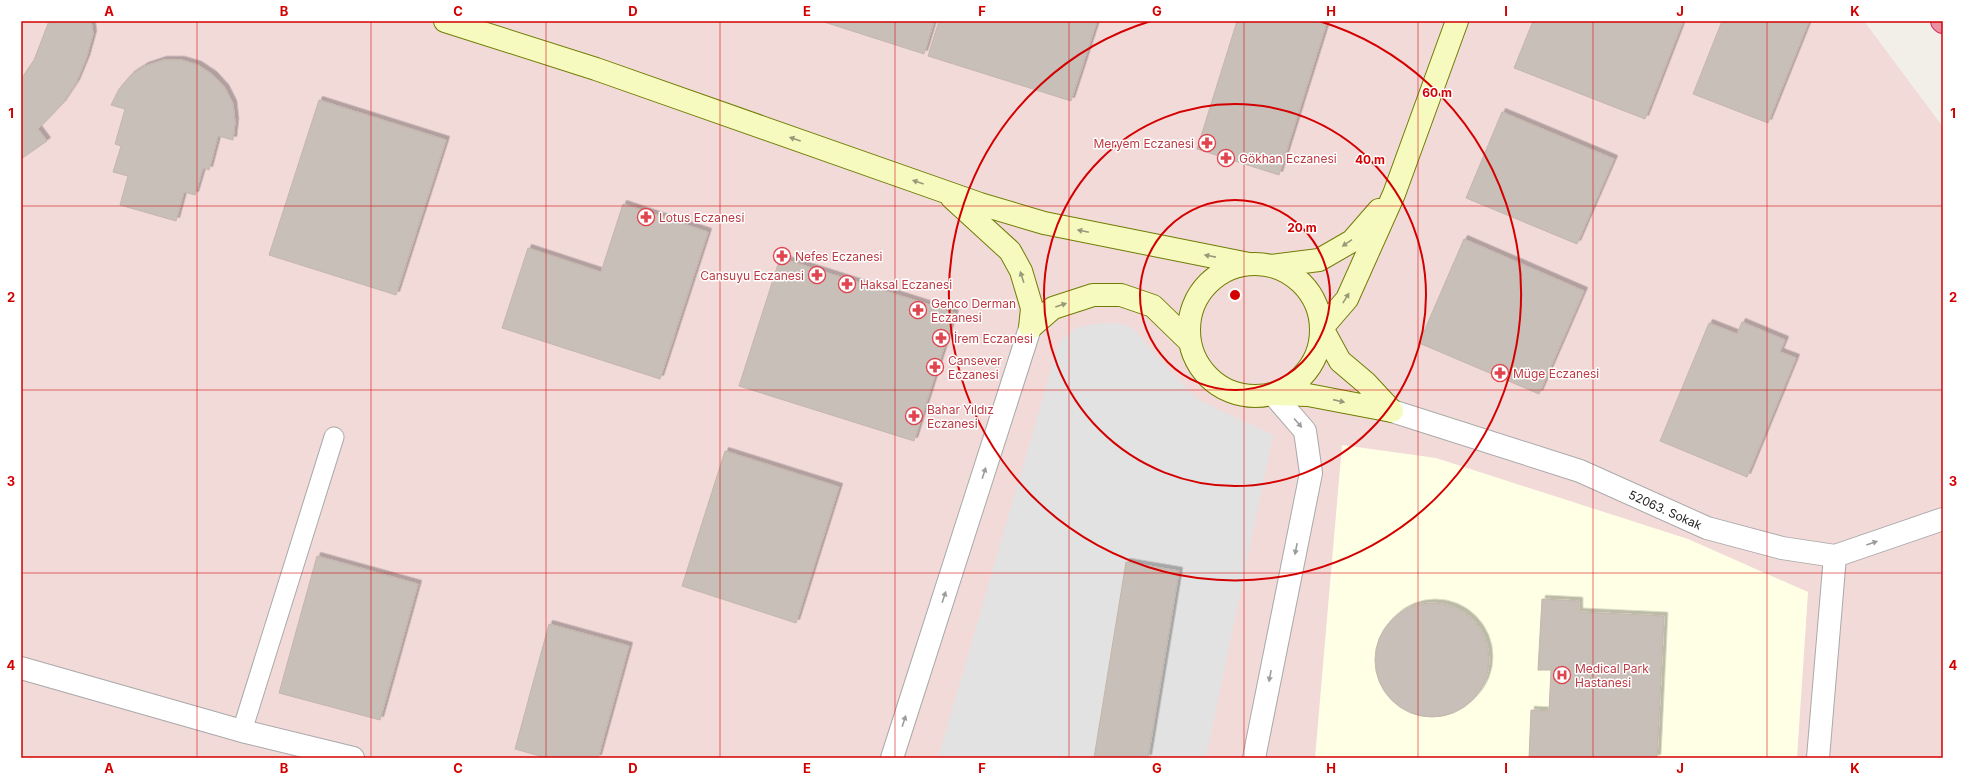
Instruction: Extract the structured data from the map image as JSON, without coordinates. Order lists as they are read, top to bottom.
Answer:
{
  "streets": {
    "street": ["52063. Sokak"]
  },
  "places": {
    "pharmacy": [
      "Meryem Eczanesi",
      "Gökhan Eczanesi",
      "Lotus Eczanesi",
      "Nefes Eczanesi",
      "Cansuyu Eczanesi",
      "Haksal Eczanesi",
      "Genco Derman Eczanesi",
      "İrem Eczanesi",
      "Cansever Eczanesi",
      "Müge Eczanesi",
      "Bahar Yıldız Eczanesi"
    ],
    "hospital": ["Medical Park Hastanesi"]
  },
  "grid": {
    "columns": [
      "A",
      "B",
      "C",
      "D",
      "E",
      "F",
      "G",
      "H",
      "I",
      "J",
      "K"
    ],
    "rows": [
      "1",
      "2",
      "3",
      "4"
    ]
  },
  "rings": ["60 m", "40 m", "20 m"]
}
